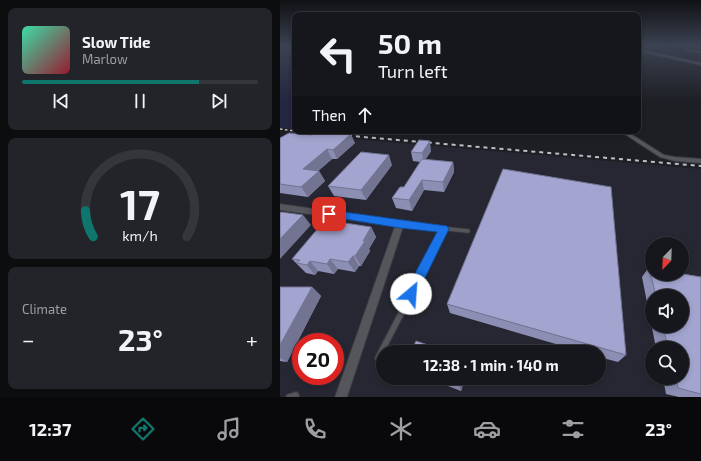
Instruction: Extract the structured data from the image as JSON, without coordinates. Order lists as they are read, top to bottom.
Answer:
{
  "north": "bottom left",
  "page": {
    "turn": ["50 m", "Turn left"],
    "song": ["Slow Tide", "Marlow"],
    "then": "Then",
    "tile": "Climate",
    "heat": ["−", "23°", "+"],
    "limit": "20",
    "trip": "12:38 · 1 min · 140 m",
    "tabs": ["12:37", "23°"],
    "gauge": ["17", "km/h"]
  }
}
